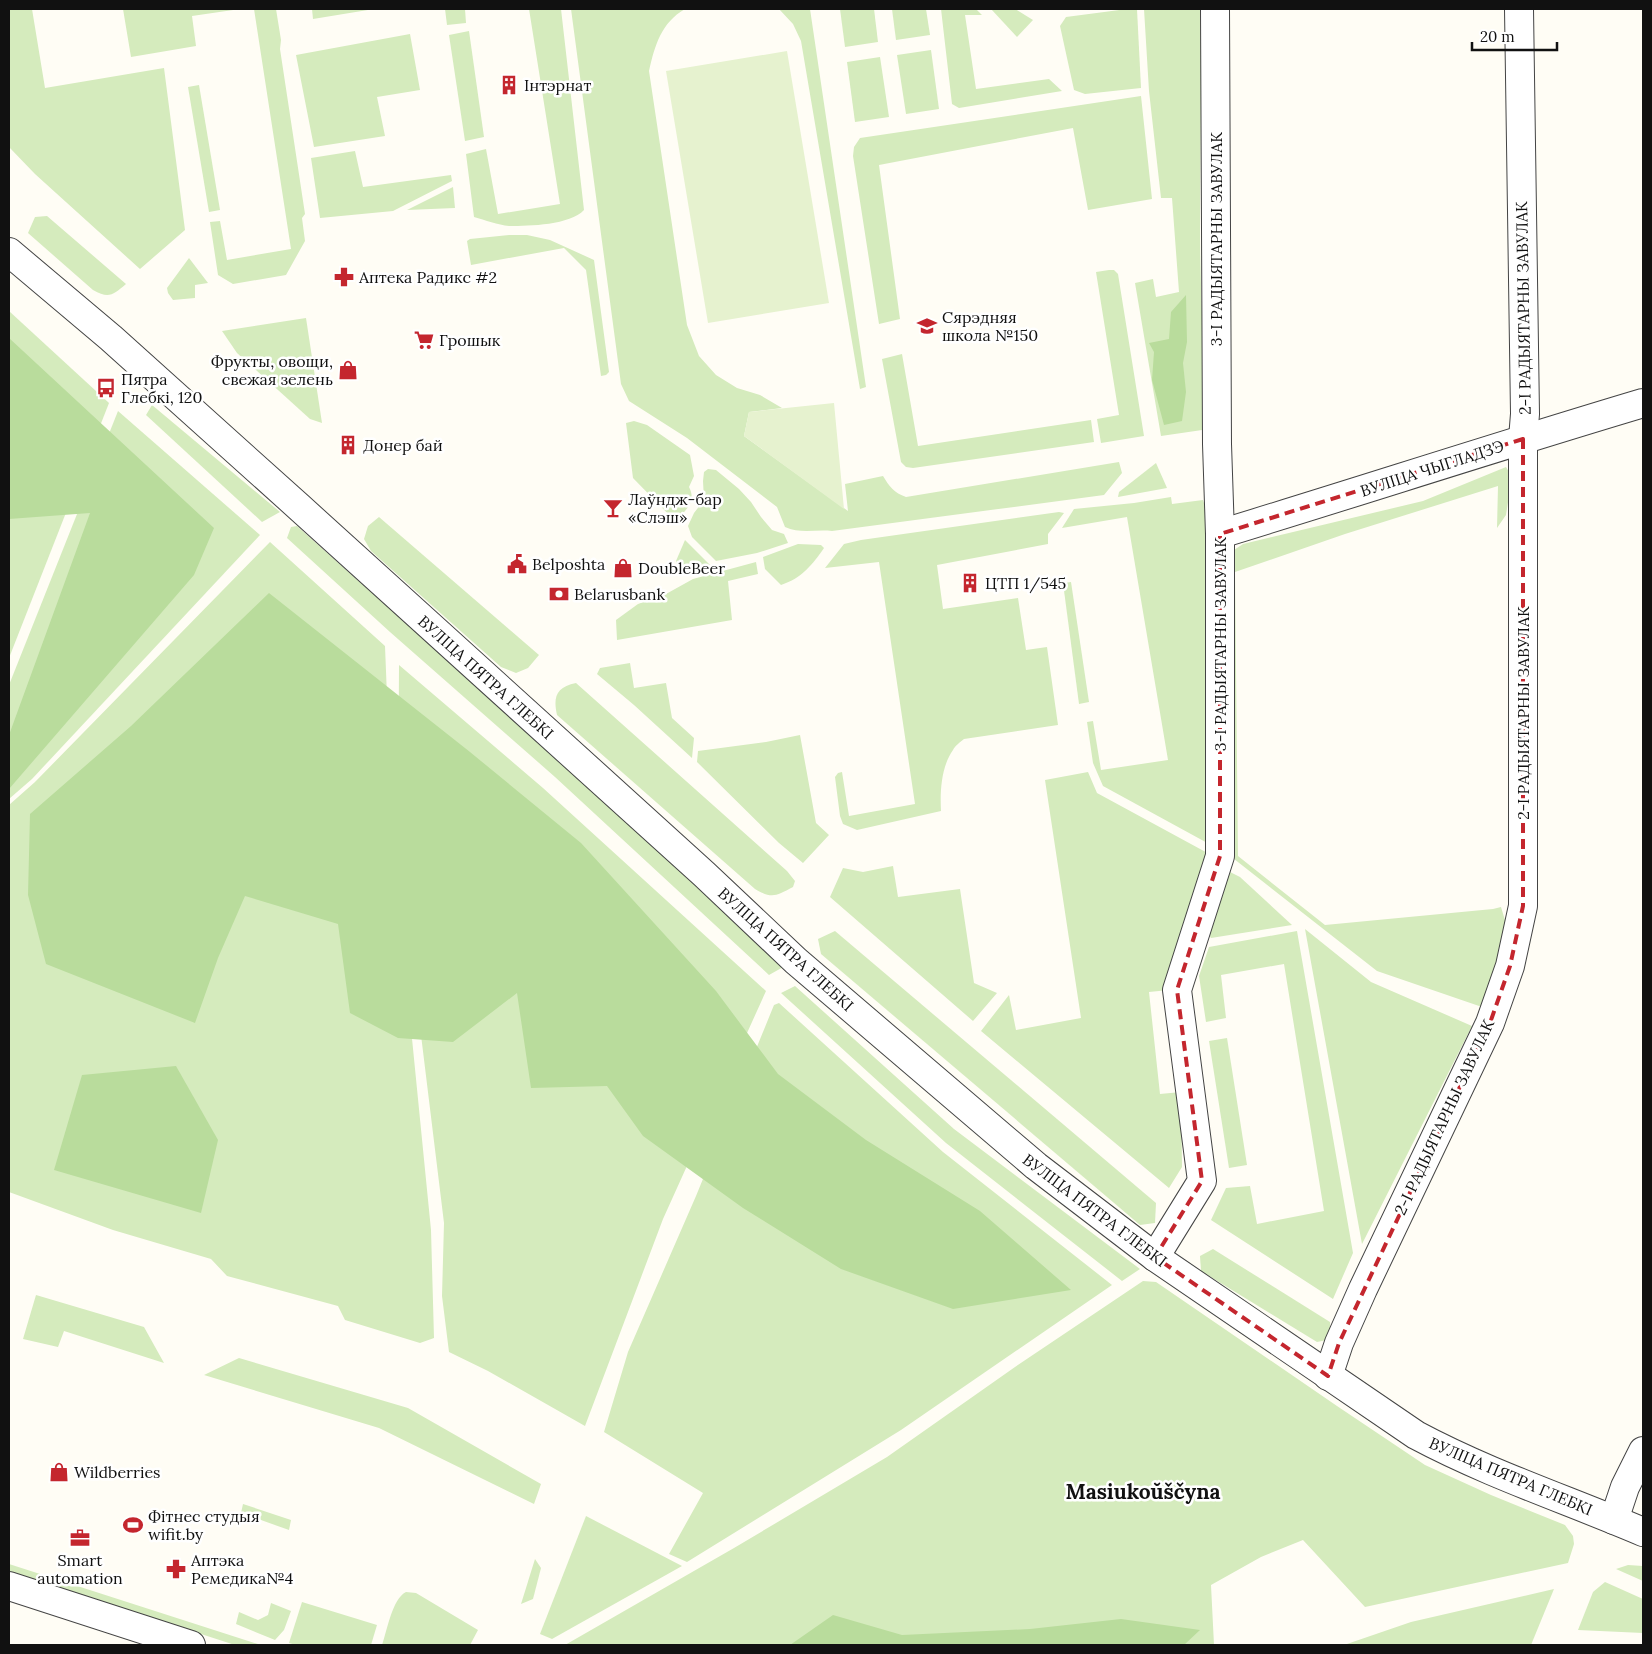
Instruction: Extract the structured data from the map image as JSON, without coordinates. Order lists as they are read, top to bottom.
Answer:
{
  "streets": {
    "street": [
      "3-І РАДЫЯТАРНЫ ЗАВУЛАК",
      "2-І РАДЫЯТАРНЫ ЗАВУЛАК",
      "ВУЛІЦА ЧЫГЛАДЗЭ",
      "ВУЛІЦА ПЯТРА ГЛЕБКІ"
    ]
  },
  "crossings": [
    ["3-І РАДЫЯТАРНЫ ЗАВУЛАК", "ВУЛІЦА ЧЫГЛАДЗЭ"],
    ["3-І РАДЫЯТАРНЫ ЗАВУЛАК", "ВУЛІЦА ПЯТРА ГЛЕБКІ"],
    ["2-І РАДЫЯТАРНЫ ЗАВУЛАК", "ВУЛІЦА ЧЫГЛАДЗЭ"],
    ["2-І РАДЫЯТАРНЫ ЗАВУЛАК", "ВУЛІЦА ПЯТРА ГЛЕБКІ"]
  ],
  "districts": ["Masiukoŭščyna"],
  "places": {
    "building": ["Інтэрнат", "Донер бай", "ЦТП 1/545"],
    "pharmacy": ["Аптека Радикс #2", "Аптэка Ремедика№4"],
    "school or university": ["Сярэдняя школа №150"],
    "supermarket": ["Грошык"],
    "shop": ["Фрукты, овощи, свежая зелень", "DoubleBeer", "Wildberries"],
    "bus stop": ["Пятра Глебкі, 120"],
    "bar": ["Лаўндж-бар «Слэш»"],
    "public building": ["Belposhta"],
    "bank": ["Belarusbank"],
    "sports": ["Фітнес студыя wifit.by"],
    "office": ["Smart automation"]
  },
  "scale_bar": "20 m"
}
